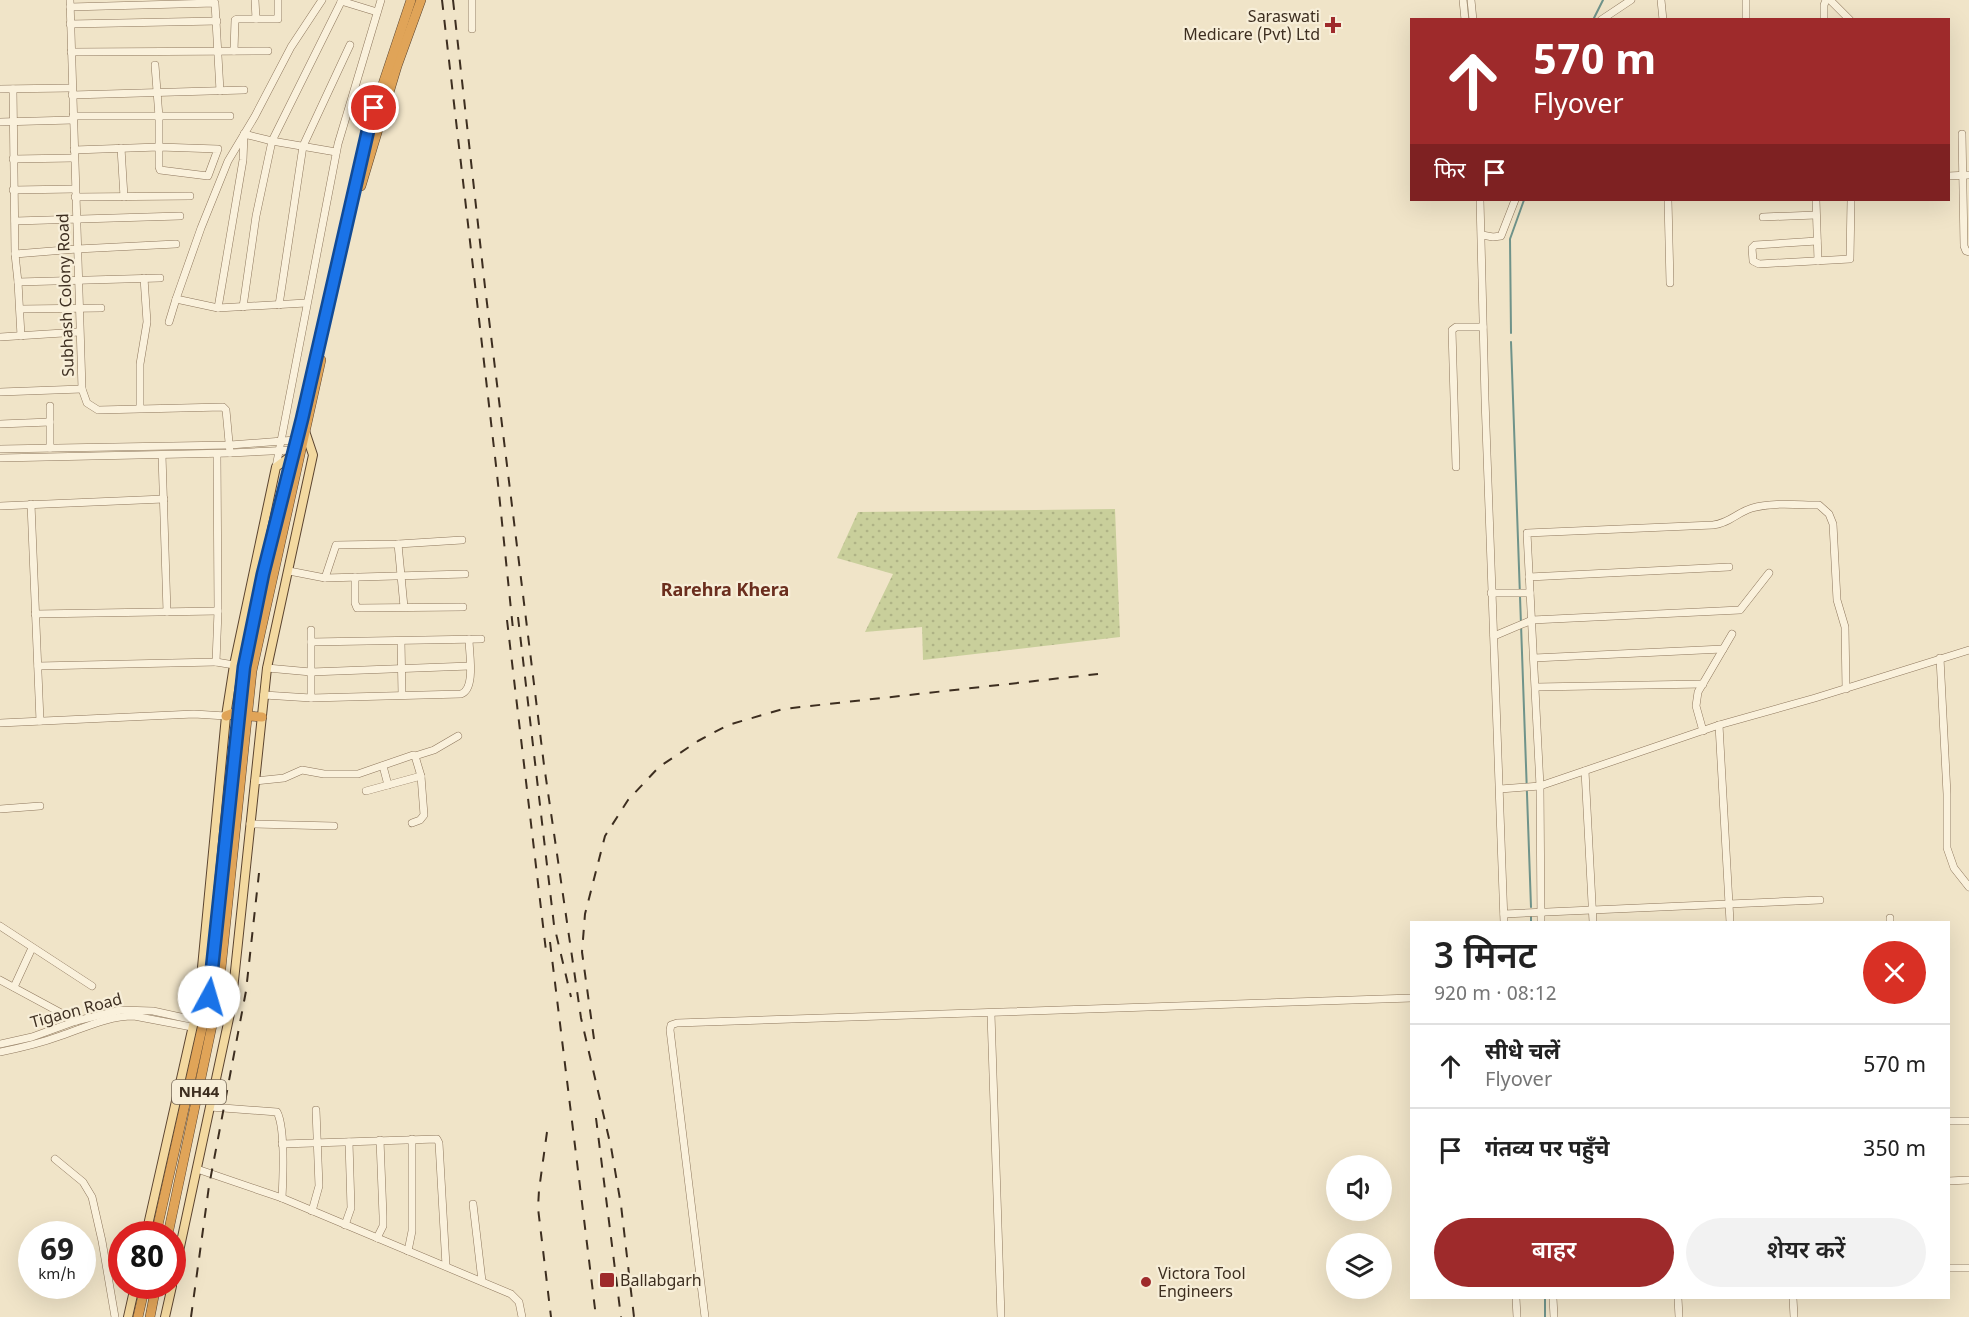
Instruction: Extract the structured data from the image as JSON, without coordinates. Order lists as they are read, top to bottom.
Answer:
{
  "streets": {
    "highway": ["NH44"],
    "street": ["Subhash Colony Road", "Tigaon Road"]
  },
  "districts": ["Rarehra Khera"],
  "places": {
    "health": ["Saraswati Medicare (Pvt) Ltd"],
    "transit": ["Ballabgarh"],
    "other": ["Victora Tool Engineers"]
  },
  "page": {
    "turn": ["570 m", "Flyover"],
    "then": "फिर",
    "heading": ["3 मिनट", "920 m · 08:12"],
    "list": [
      {
        "name": "सीधे चलें",
        "note": "Flyover",
        "value": "570 m"
      },
      {
        "name": "गंतव्य पर पहुँचे",
        "value": "350 m"
      }
    ],
    "buttons": ["बाहर", "शेयर करें"],
    "speed": "69 km/h",
    "limit": "80"
  }
}
